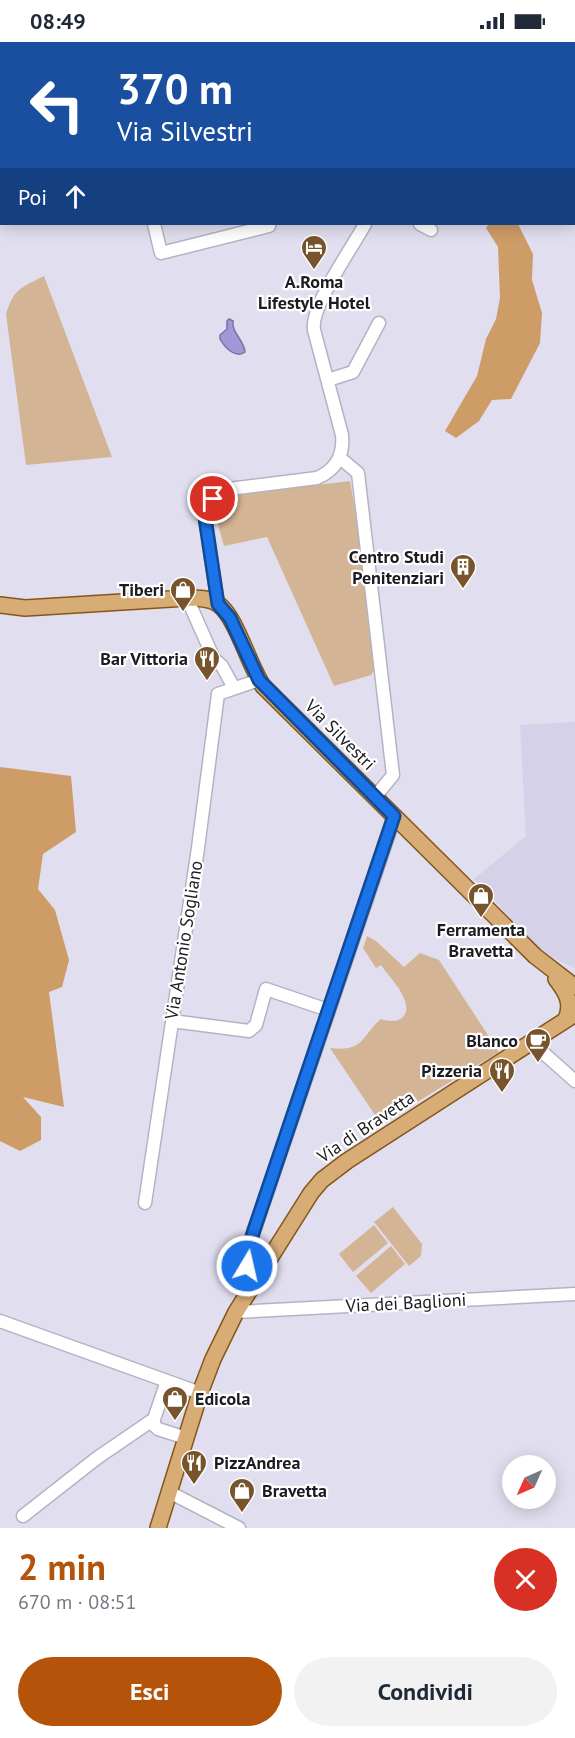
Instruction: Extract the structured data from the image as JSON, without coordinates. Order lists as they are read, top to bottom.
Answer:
{
  "streets": {
    "main road": ["Via Silvestri", "Via di Bravetta"],
    "street": ["Via Antonio Sogliano", "Via dei Baglioni"]
  },
  "crossings": [
    ["Via di Bravetta", "Via dei Baglioni"]
  ],
  "places": {
    "hotel": ["A.Roma Lifestyle Hotel"],
    "building": ["Centro Studi Penitenziari"],
    "shop": [
      "Tiberi",
      "Ferramenta Bravetta",
      "Edicola",
      "Bravetta"
    ],
    "restaurant": ["Bar Vittoria", "Pizzeria", "PizzAndrea"],
    "cafe": ["Blanco"]
  },
  "north": "bottom left",
  "page": {
    "status": "08:49",
    "turn": ["370 m", "Via Silvestri"],
    "then": "Poi",
    "heading": ["2 min", "670 m · 08:51"],
    "buttons": ["Esci", "Condividi"]
  }
}
